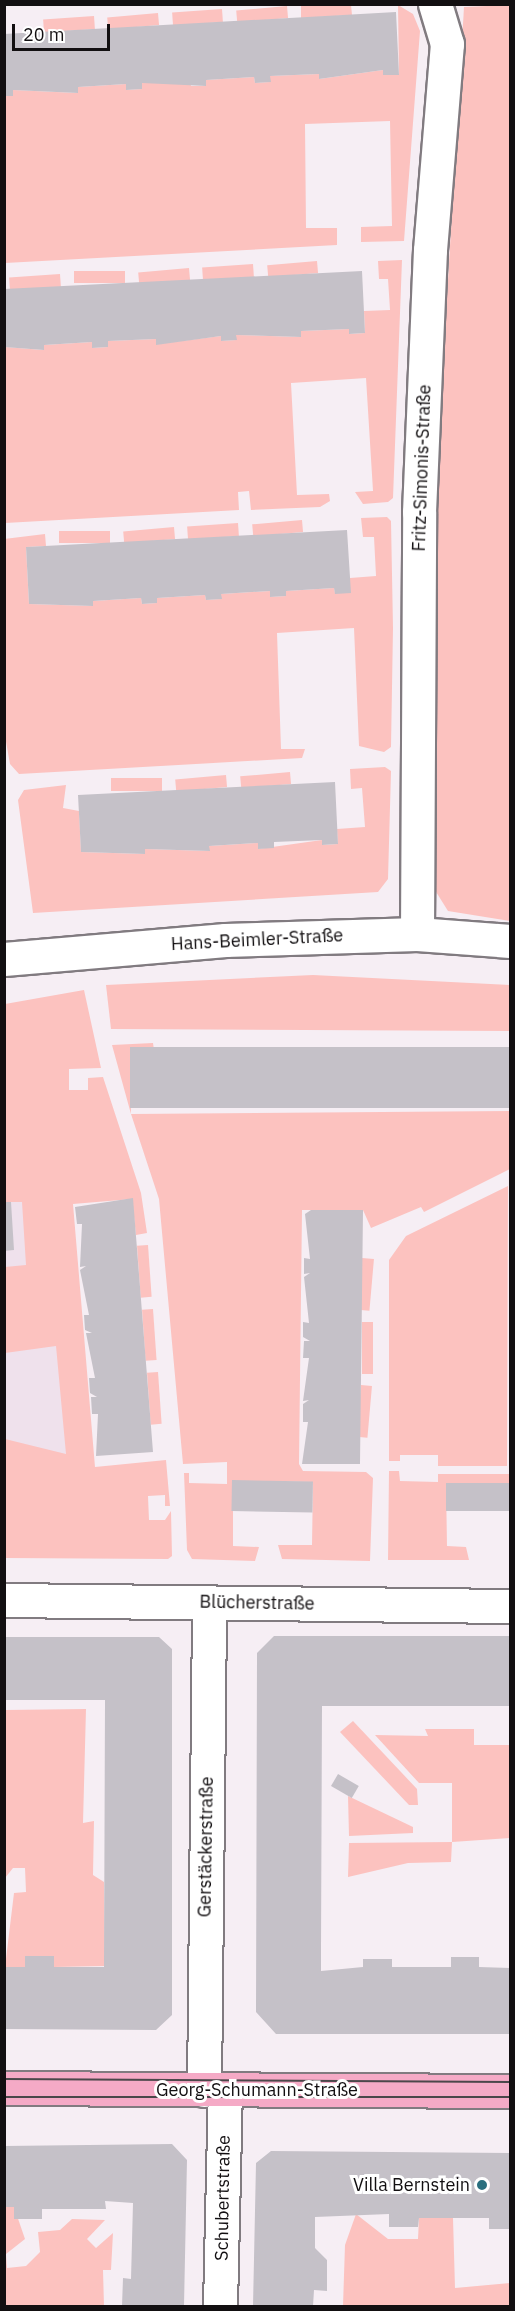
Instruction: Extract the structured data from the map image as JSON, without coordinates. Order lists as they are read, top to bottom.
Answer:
{
  "streets": {
    "main road": ["Georg-Schumann-Straße"],
    "street": [
      "Fritz-Simonis-Straße",
      "Hans-Beimler-Straße",
      "Blücherstraße",
      "Gerstäckerstraße",
      "Schubertstraße"
    ]
  },
  "crossings": [
    ["Fritz-Simonis-Straße", "Hans-Beimler-Straße"],
    ["Blücherstraße", "Gerstäckerstraße"],
    ["Gerstäckerstraße", "Georg-Schumann-Straße"],
    ["Gerstäckerstraße", "Schubertstraße"],
    ["Georg-Schumann-Straße", "Schubertstraße"]
  ],
  "places": ["Villa Bernstein"],
  "scale_bar": "20 m"
}
